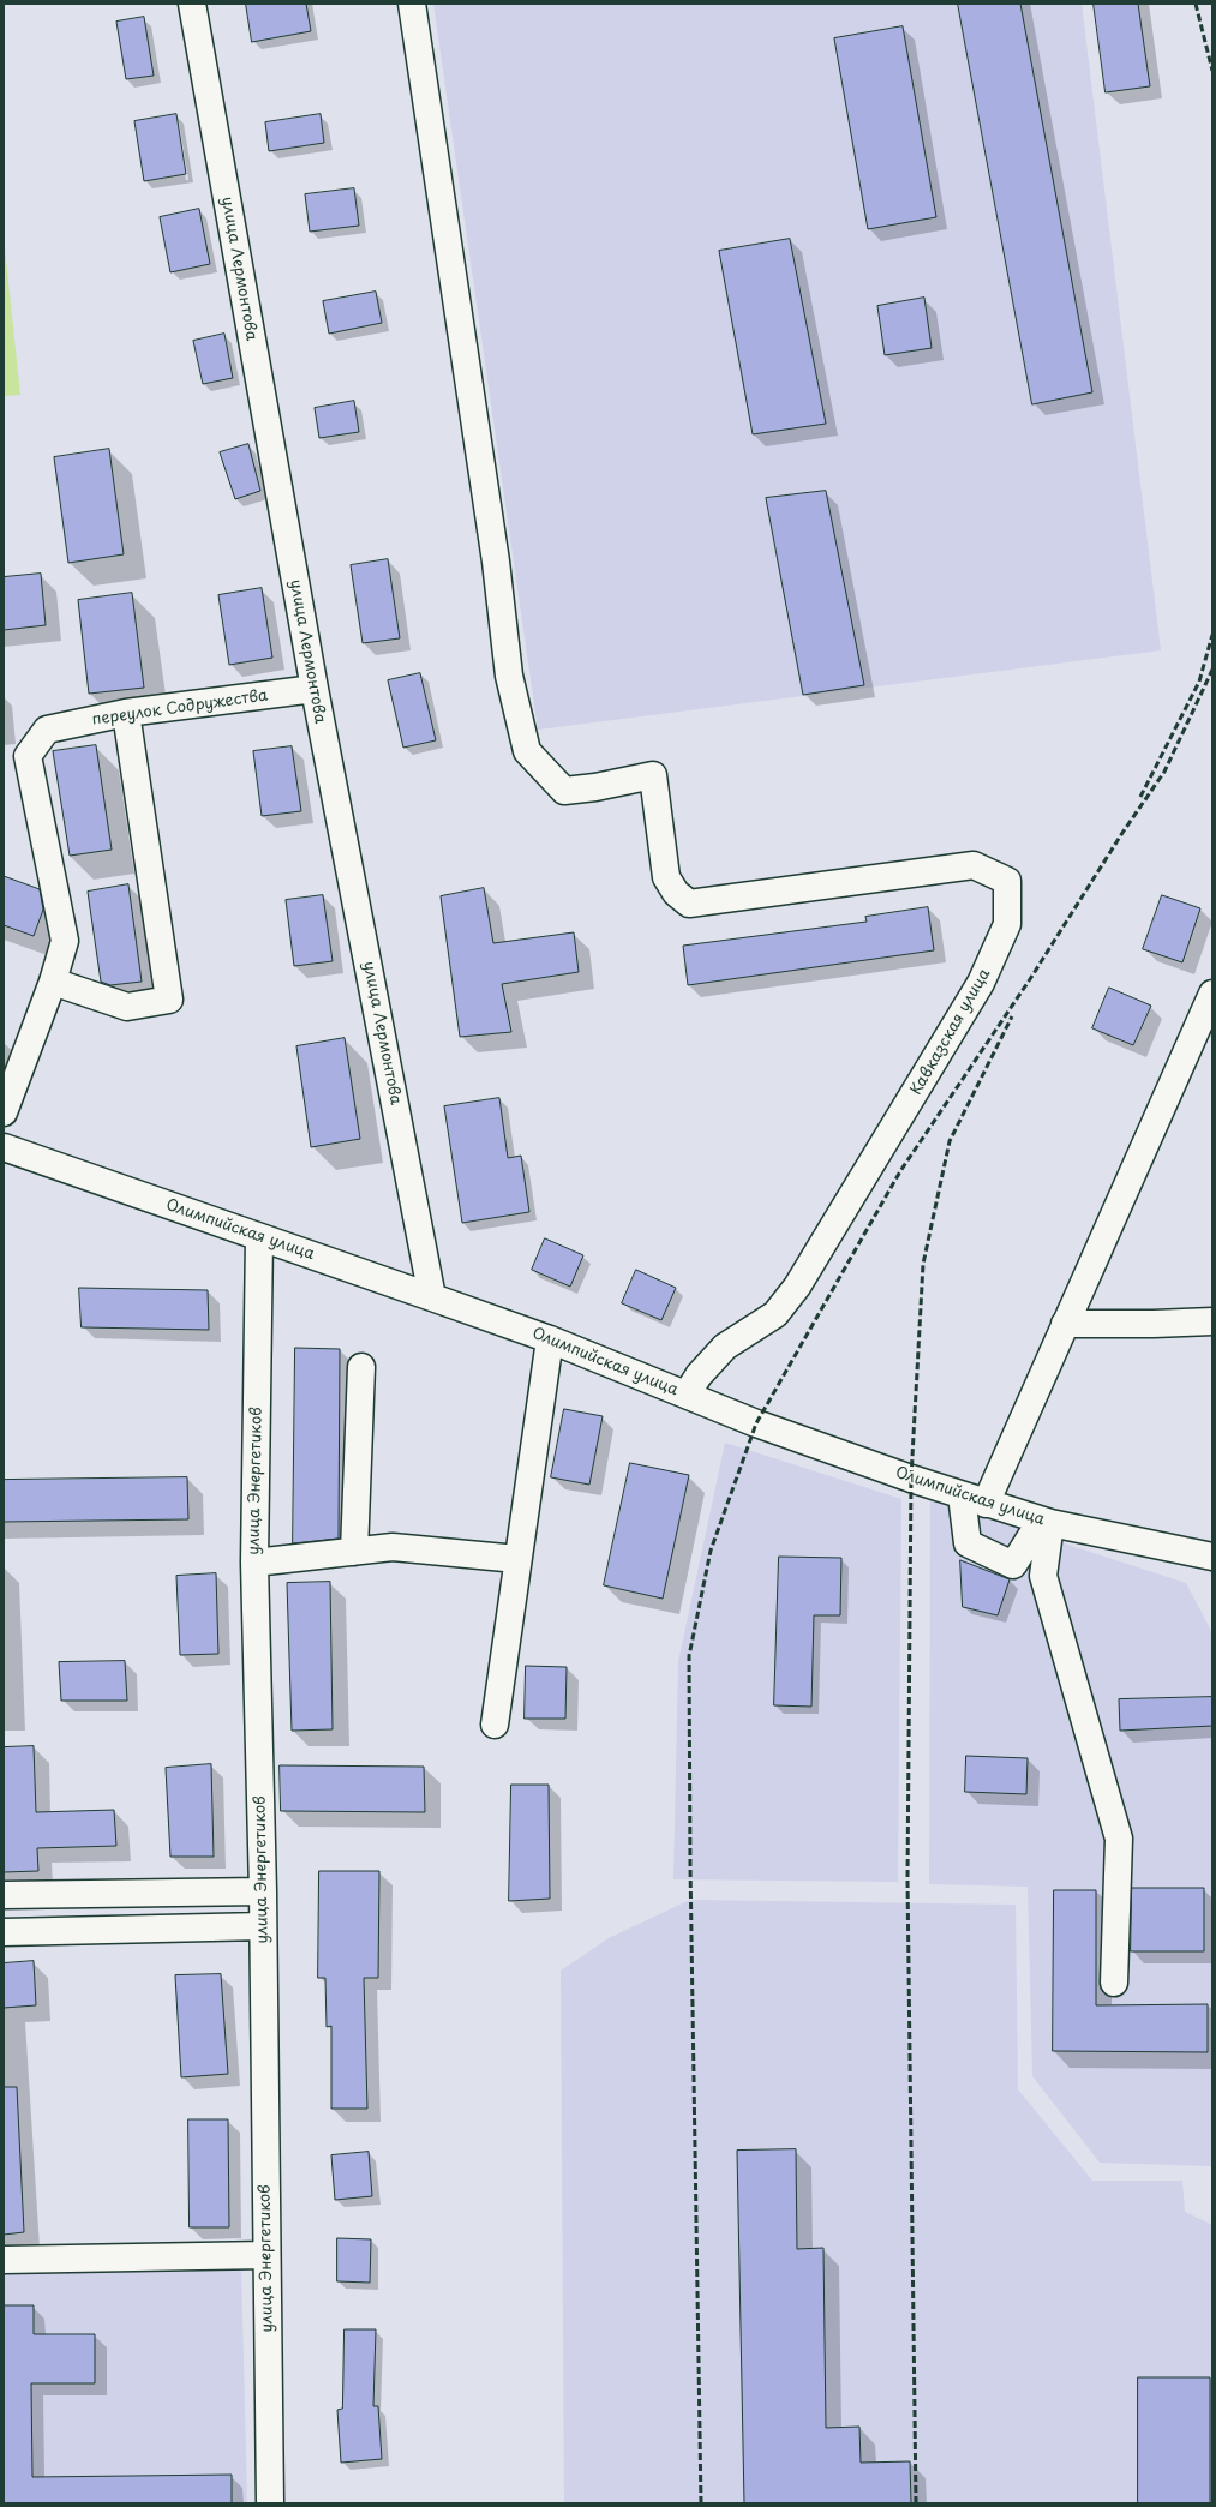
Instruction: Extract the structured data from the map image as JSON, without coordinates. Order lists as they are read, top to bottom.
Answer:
{
  "streets": {
    "street": [
      "улица Лермонтова",
      "переулок Содружества",
      "Кавказская улица",
      "Олимпийская улица",
      "улица Энергетиков"
    ]
  },
  "crossings": [
    ["улица Лермонтова", "переулок Содружества"],
    ["улица Лермонтова", "Олимпийская улица"],
    ["Кавказская улица", "Олимпийская улица"],
    ["Олимпийская улица", "улица Энергетиков"]
  ]
}
